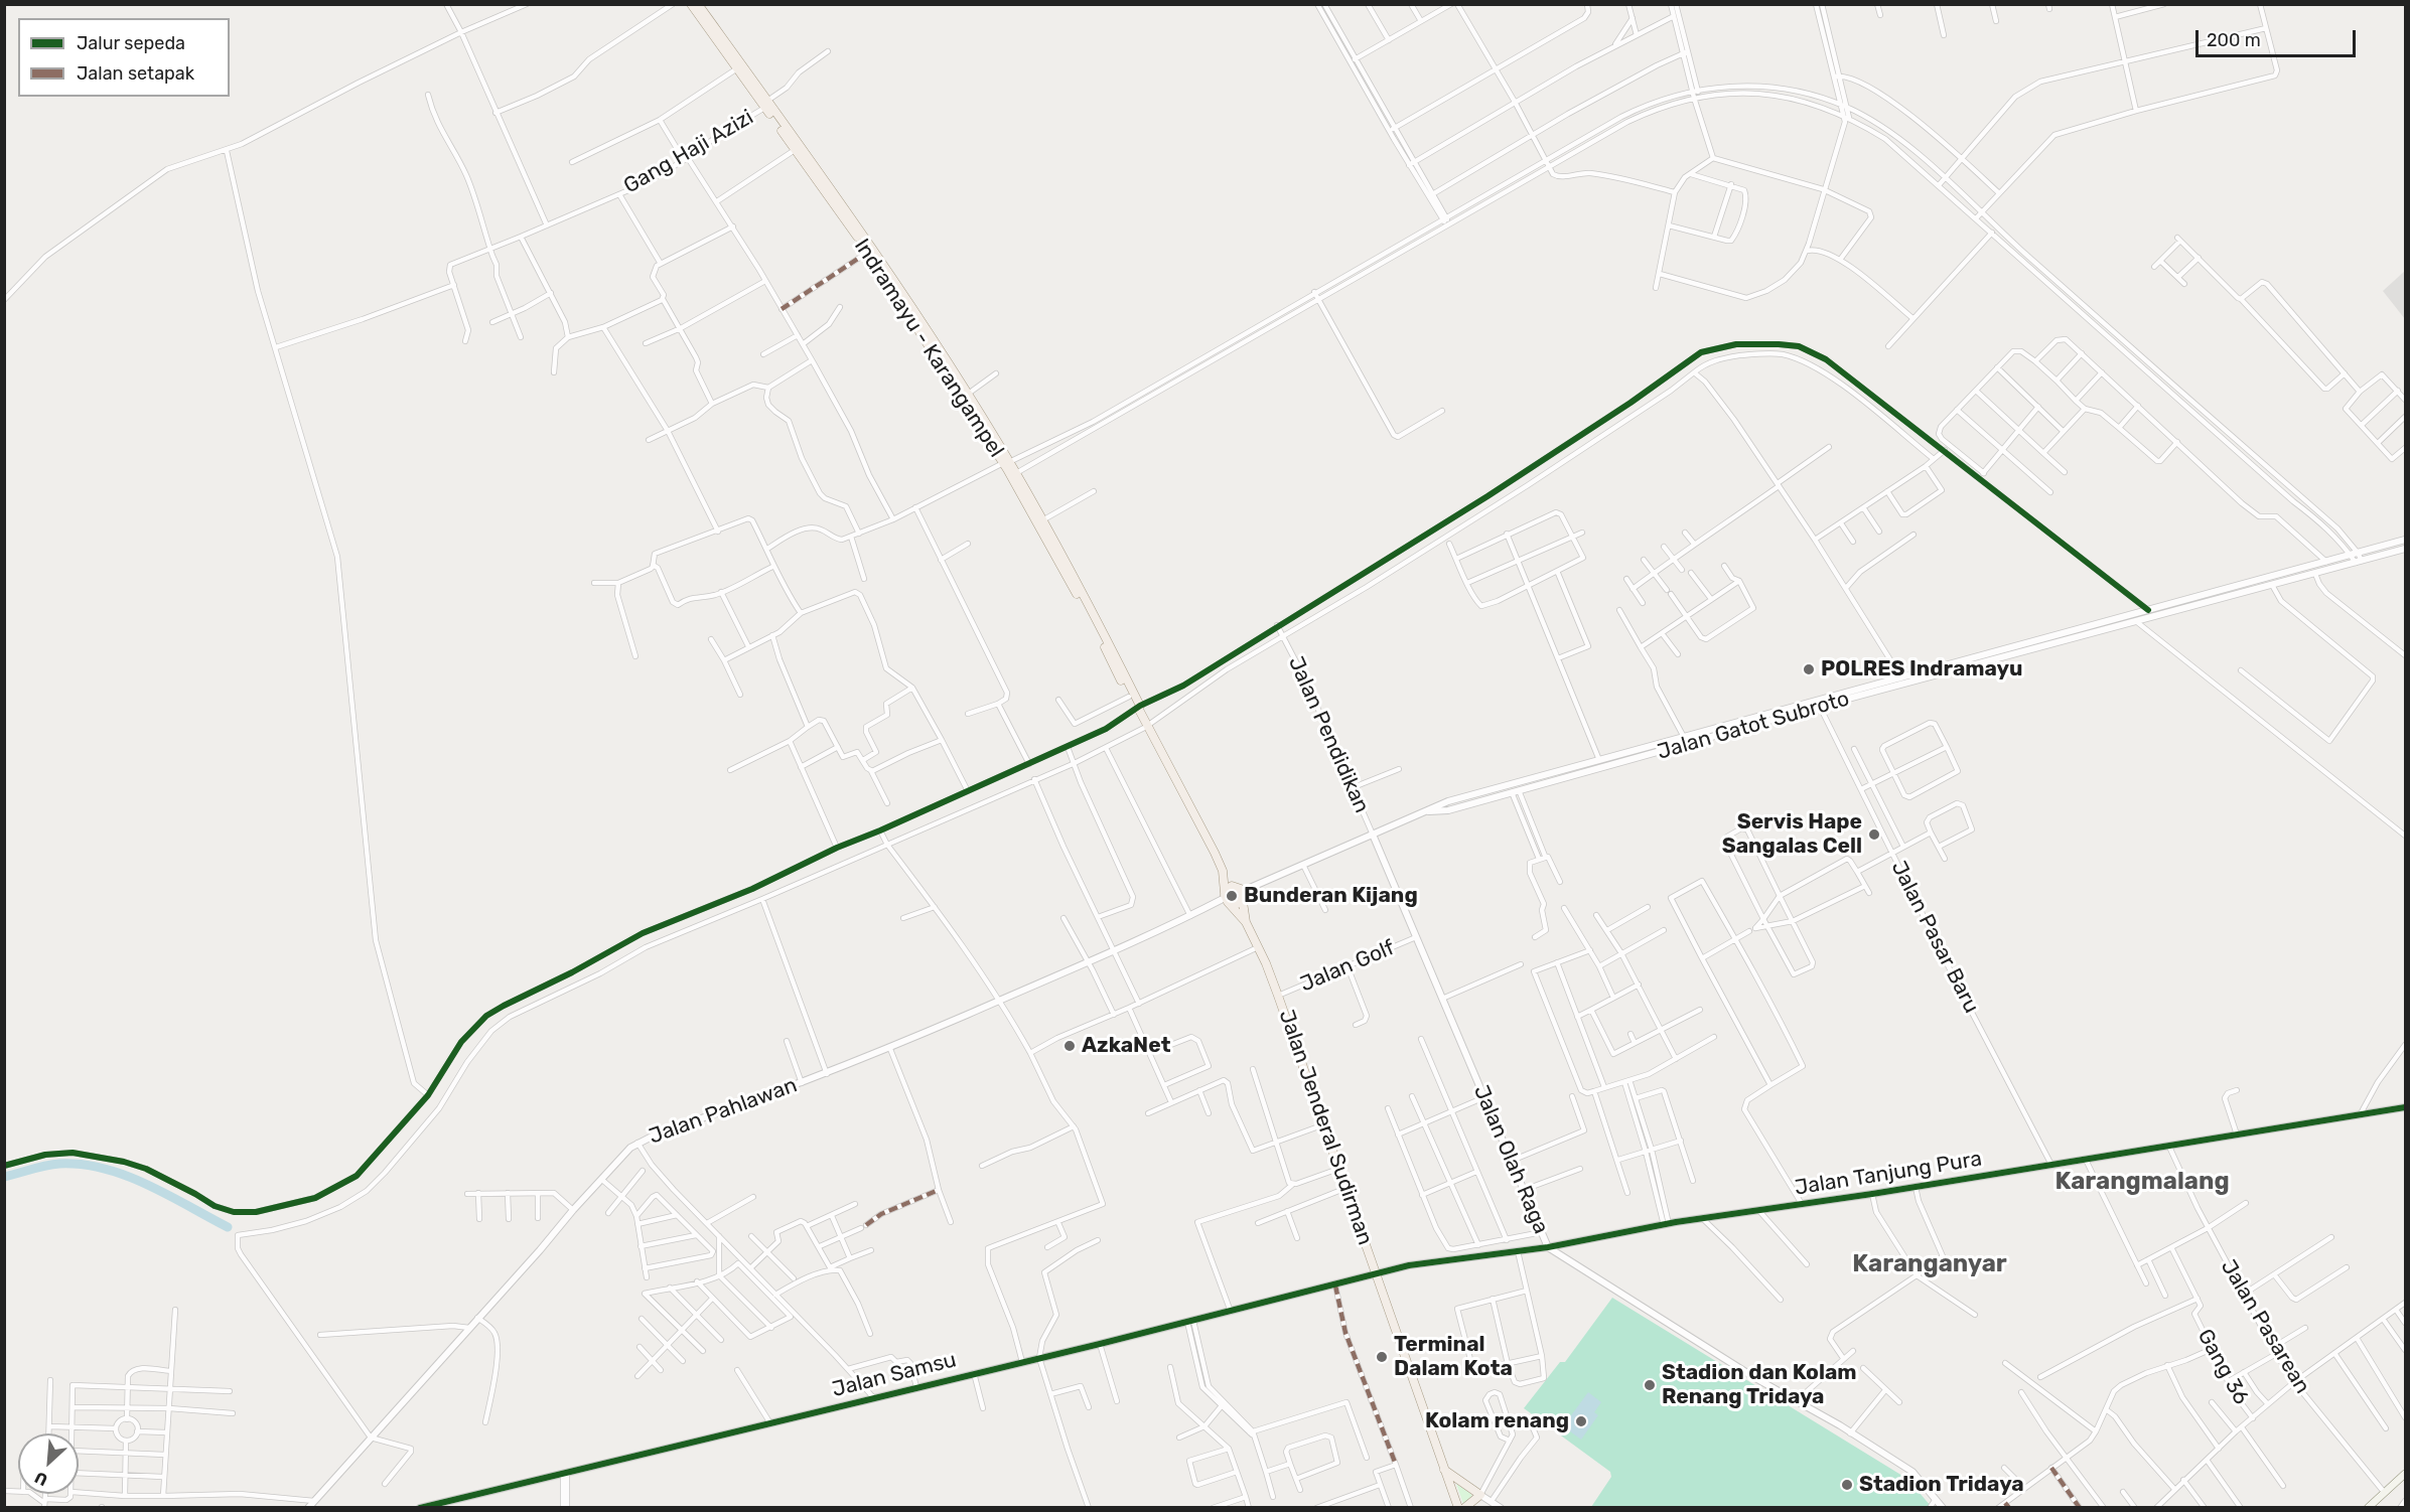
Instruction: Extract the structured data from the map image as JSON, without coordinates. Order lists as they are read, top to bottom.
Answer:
{
  "streets": {
    "main road": ["Indramayu - Karangampel", "Jalan Jenderal Sudirman"],
    "street": [
      "Gang Haji Azizi",
      "Jalan Gatot Subroto",
      "Jalan Pendidikan",
      "Jalan Pasar Baru",
      "Jalan Golf",
      "Jalan Pahlawan",
      "Jalan Olah Raga",
      "Jalan Tanjung Pura",
      "Jalan Pasarean",
      "Gang 36",
      "Jalan Samsu"
    ]
  },
  "crossings": [
    ["Gang Haji Azizi", "Indramayu - Karangampel"],
    ["Jalan Gatot Subroto", "Jalan Pendidikan"],
    ["Jalan Gatot Subroto", "Jalan Pasar Baru"],
    ["Jalan Gatot Subroto", "Jalan Olah Raga"],
    ["Jalan Pendidikan", "Jalan Olah Raga"],
    ["Jalan Pasar Baru", "Jalan Tanjung Pura"],
    ["Jalan Golf", "Jalan Jenderal Sudirman"],
    ["Jalan Golf", "Jalan Olah Raga"],
    ["Jalan Jenderal Sudirman", "Jalan Tanjung Pura"],
    ["Jalan Jenderal Sudirman", "Jalan Samsu"],
    ["Jalan Olah Raga", "Jalan Tanjung Pura"],
    ["Jalan Tanjung Pura", "Jalan Pasarean"],
    ["Jalan Tanjung Pura", "Jalan Samsu"]
  ],
  "districts": ["Karangmalang", "Karanganyar"],
  "places": [
    "POLRES Indramayu",
    "Servis Hape Sangalas Cell",
    "Bunderan Kijang",
    "AzkaNet",
    "Terminal Dalam Kota",
    "Stadion dan Kolam Renang Tridaya",
    "Kolam renang",
    "Stadion Tridaya"
  ],
  "legend": ["Jalur sepeda", "Jalan setapak"],
  "scale_bar": "200 m",
  "north": "bottom left"
}
